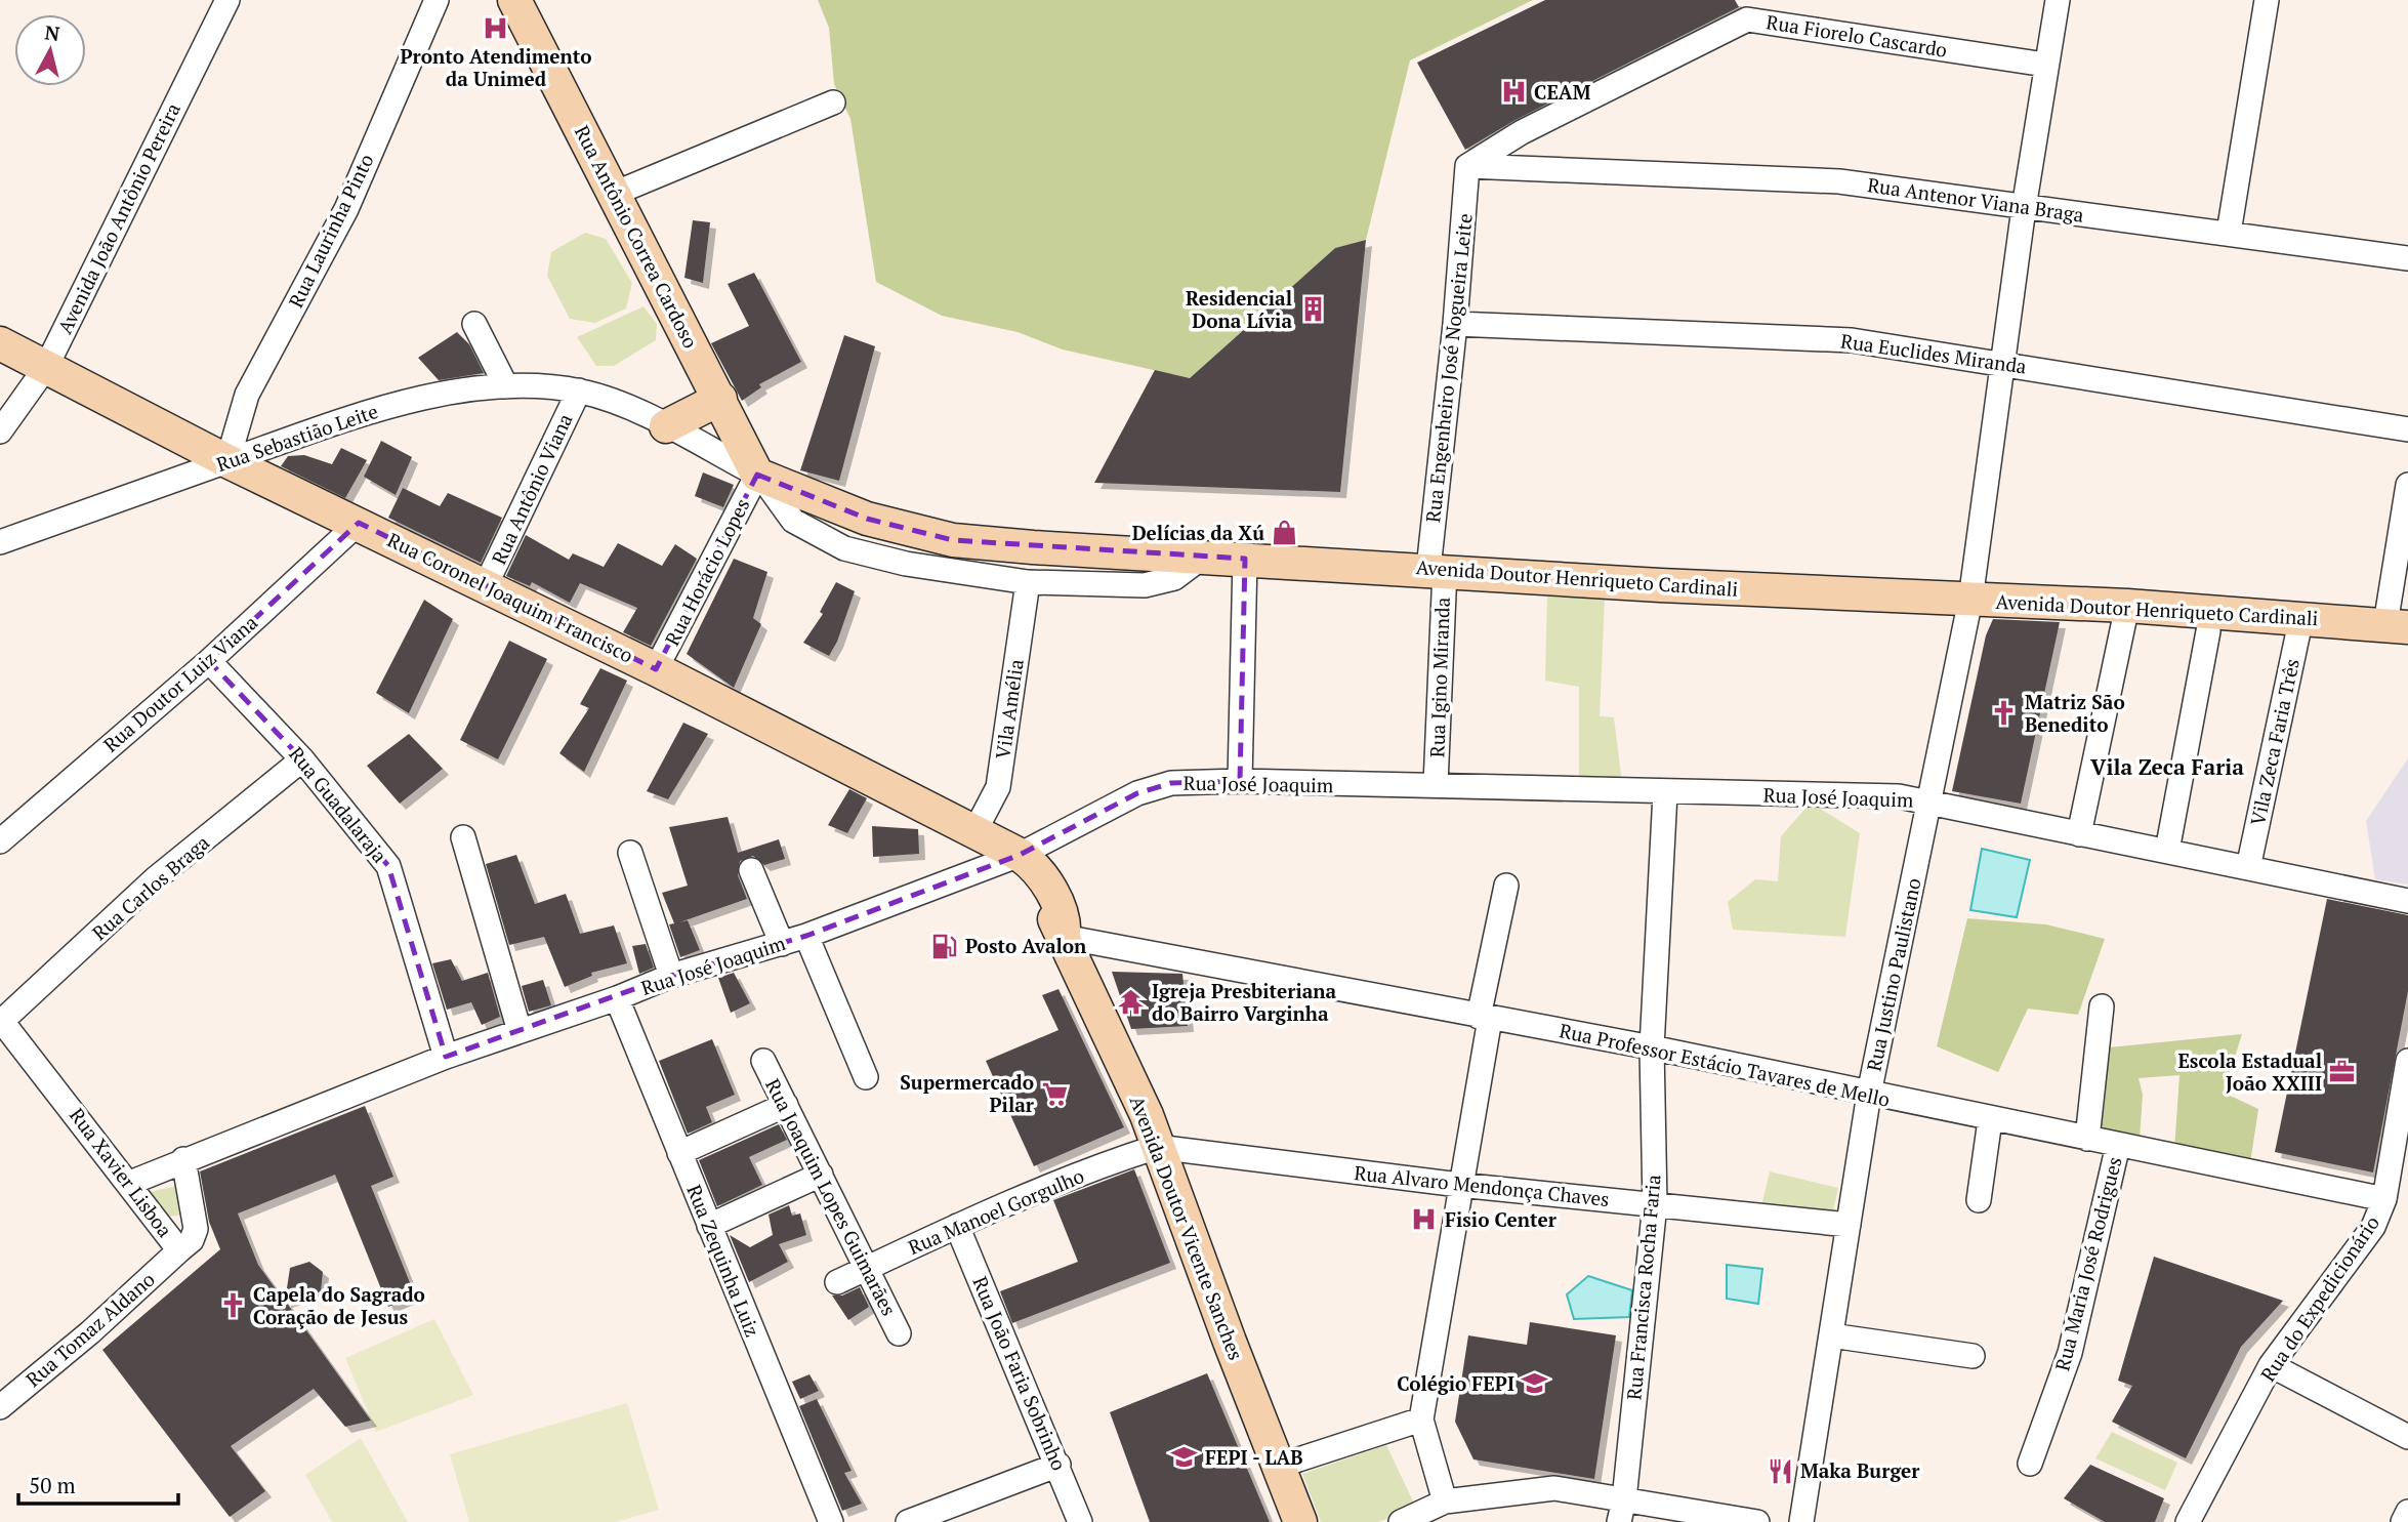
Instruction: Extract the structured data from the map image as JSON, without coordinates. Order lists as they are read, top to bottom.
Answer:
{
  "streets": {
    "main road": [
      "Rua Antônio Correa Cardoso",
      "Avenida Doutor Henriqueto Cardinali",
      "Rua Coronel Joaquim Francisco",
      "Avenida Doutor Vicente Sanches"
    ],
    "street": [
      "Rua Fiorelo Cascardo",
      "Rua Antenor Viana Braga",
      "Avenida João Antônio Pereira",
      "Rua Laurinha Pinto",
      "Rua Euclides Miranda",
      "Rua Engenheiro José Nogueira Leite",
      "Rua Sebastião Leite",
      "Rua Antônio Viana",
      "Rua Horácio Lopes",
      "Rua Igino Miranda",
      "Rua Doutor Luiz Viana",
      "Vila Amélia",
      "Vila Zeca Faria Três",
      "Rua José Joaquim",
      "Rua Guadalaraja",
      "Rua Carlos Braga",
      "Rua Justino Paulistano",
      "Rua Professor Estácio Tavares de Mello",
      "Rua Xavier Lisboa",
      "Rua Alvaro Mendonça Chaves",
      "Rua Joaquim Lopes Guimarães",
      "Rua Manoel Gorgulho",
      "Rua Zequinha Luiz",
      "Rua Maria José Rodrigues",
      "Rua Francisca Rocha Faria",
      "Rua do Expedicionário",
      "Rua Tomaz Aldano",
      "Rua João Faria Sobrinho"
    ]
  },
  "crossings": [
    ["Rua Fiorelo Cascardo", "Rua Antenor Viana Braga"],
    ["Rua Fiorelo Cascardo", "Rua Engenheiro José Nogueira Leite"],
    ["Rua Fiorelo Cascardo", "Rua Justino Paulistano"],
    ["Rua Antenor Viana Braga", "Rua Engenheiro José Nogueira Leite"],
    ["Rua Antenor Viana Braga", "Rua Justino Paulistano"],
    ["Avenida João Antônio Pereira", "Rua Coronel Joaquim Francisco"],
    ["Rua Laurinha Pinto", "Rua Sebastião Leite"],
    ["Rua Laurinha Pinto", "Rua Coronel Joaquim Francisco"],
    ["Rua Antônio Correa Cardoso", "Rua Sebastião Leite"],
    ["Rua Antônio Correa Cardoso", "Rua Horácio Lopes"],
    ["Rua Antônio Correa Cardoso", "Avenida Doutor Henriqueto Cardinali"],
    ["Rua Euclides Miranda", "Rua Engenheiro José Nogueira Leite"],
    ["Rua Euclides Miranda", "Rua Justino Paulistano"],
    ["Rua Engenheiro José Nogueira Leite", "Avenida Doutor Henriqueto Cardinali"],
    ["Rua Engenheiro José Nogueira Leite", "Rua Igino Miranda"],
    ["Rua Sebastião Leite", "Rua Antônio Viana"],
    ["Rua Sebastião Leite", "Rua Horácio Lopes"],
    ["Rua Sebastião Leite", "Avenida Doutor Henriqueto Cardinali"],
    ["Rua Sebastião Leite", "Rua Coronel Joaquim Francisco"],
    ["Rua Antônio Viana", "Rua Coronel Joaquim Francisco"],
    ["Rua Horácio Lopes", "Avenida Doutor Henriqueto Cardinali"],
    ["Rua Horácio Lopes", "Rua Coronel Joaquim Francisco"],
    ["Avenida Doutor Henriqueto Cardinali", "Rua Igino Miranda"],
    ["Avenida Doutor Henriqueto Cardinali", "Vila Zeca Faria Três"],
    ["Avenida Doutor Henriqueto Cardinali", "Rua Justino Paulistano"],
    ["Rua Coronel Joaquim Francisco", "Rua Doutor Luiz Viana"],
    ["Rua Coronel Joaquim Francisco", "Vila Amélia"],
    ["Rua Coronel Joaquim Francisco", "Rua José Joaquim"],
    ["Rua Coronel Joaquim Francisco", "Avenida Doutor Vicente Sanches"],
    ["Rua Igino Miranda", "Rua José Joaquim"],
    ["Rua Doutor Luiz Viana", "Rua Guadalaraja"],
    ["Vila Zeca Faria Três", "Rua José Joaquim"],
    ["Rua José Joaquim", "Rua Guadalaraja"],
    ["Rua José Joaquim", "Rua Justino Paulistano"],
    ["Rua José Joaquim", "Rua Xavier Lisboa"],
    ["Rua José Joaquim", "Avenida Doutor Vicente Sanches"],
    ["Rua José Joaquim", "Rua Zequinha Luiz"],
    ["Rua José Joaquim", "Rua Francisca Rocha Faria"],
    ["Rua Guadalaraja", "Rua Carlos Braga"],
    ["Rua Carlos Braga", "Rua Xavier Lisboa"],
    ["Rua Justino Paulistano", "Rua Professor Estácio Tavares de Mello"],
    ["Rua Justino Paulistano", "Rua Alvaro Mendonça Chaves"],
    ["Rua Professor Estácio Tavares de Mello", "Avenida Doutor Vicente Sanches"],
    ["Rua Professor Estácio Tavares de Mello", "Rua Maria José Rodrigues"],
    ["Rua Professor Estácio Tavares de Mello", "Rua Francisca Rocha Faria"],
    ["Rua Professor Estácio Tavares de Mello", "Rua do Expedicionário"],
    ["Rua Xavier Lisboa", "Rua Tomaz Aldano"],
    ["Rua Alvaro Mendonça Chaves", "Rua Manoel Gorgulho"],
    ["Rua Alvaro Mendonça Chaves", "Avenida Doutor Vicente Sanches"],
    ["Rua Alvaro Mendonça Chaves", "Rua Francisca Rocha Faria"],
    ["Rua Joaquim Lopes Guimarães", "Rua Manoel Gorgulho"],
    ["Rua Manoel Gorgulho", "Avenida Doutor Vicente Sanches"],
    ["Rua Manoel Gorgulho", "Rua João Faria Sobrinho"]
  ],
  "districts": ["Vila Zeca Faria"],
  "places": {
    "hospital": ["Pronto Atendimento da Unimed", "CEAM", "Fisio Center"],
    "building": ["Residencial Dona Lívia"],
    "shop": ["Delícias da Xú"],
    "church": ["Matriz São Benedito", "Capela do Sagrado Coração de Jesus"],
    "fuel station": ["Posto Avalon"],
    "temple": ["Igreja Presbiteriana do Bairro Varginha"],
    "office": ["Escola Estadual João XXIII"],
    "supermarket": ["Supermercado Pilar"],
    "school or university": ["Colégio FEPI", "FEPI - LAB"],
    "restaurant": ["Maka Burger"]
  },
  "scale_bar": "50 m",
  "north": "top"
}
